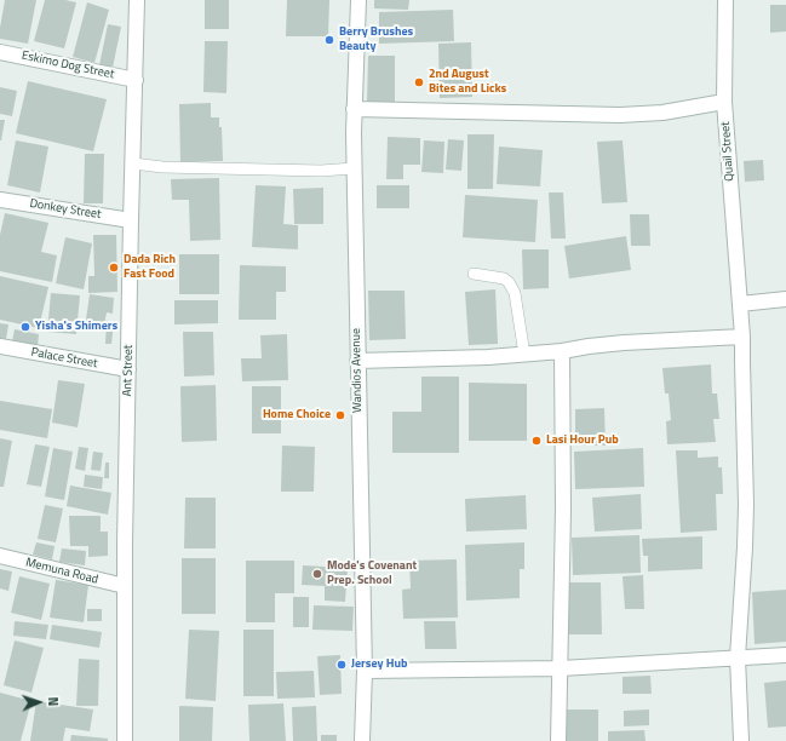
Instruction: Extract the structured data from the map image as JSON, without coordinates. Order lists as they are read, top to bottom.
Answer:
{
  "streets": {
    "street": [
      "Eskimo Dog Street",
      "Quail Street",
      "Donkey Street",
      "Palace Street",
      "Ant Street",
      "Wandios Avenue",
      "Memuna Road"
    ]
  },
  "crossings": [
    ["Eskimo Dog Street", "Ant Street"],
    ["Donkey Street", "Ant Street"],
    ["Palace Street", "Ant Street"],
    ["Ant Street", "Memuna Road"]
  ],
  "places": [
    "Berry Brushes Beauty",
    "2nd August Bites and Licks",
    "Dada Rich Fast Food",
    "Yisha's Shimers",
    "Home Choice",
    "Lasi Hour Pub",
    "Mode's Covenant Prep. School",
    "Jersey Hub"
  ],
  "north": "right"
}
